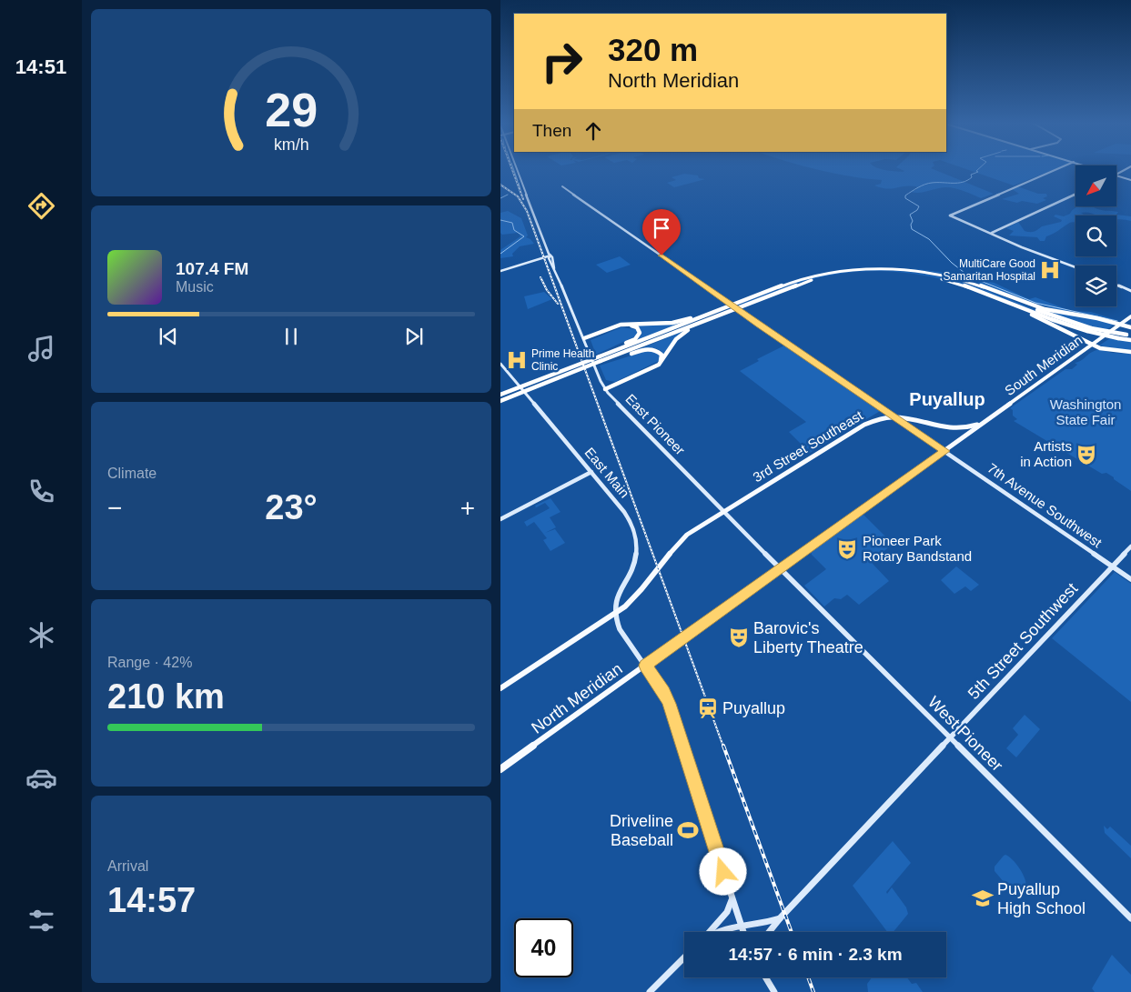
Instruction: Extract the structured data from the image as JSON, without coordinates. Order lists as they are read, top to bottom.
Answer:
{
  "streets": {
    "main road": ["South Meridian", "3rd Street Southeast", "North Meridian"],
    "street": [
      "East Pioneer",
      "East Main",
      "7th Avenue Southwest",
      "5th Street Southwest",
      "West Pioneer"
    ]
  },
  "crossings": [
    ["South Meridian", "East Pioneer"],
    ["South Meridian", "3rd Street Southeast"],
    ["South Meridian", "7th Avenue Southwest"],
    ["South Meridian", "North Meridian"],
    ["South Meridian", "West Pioneer"],
    ["East Pioneer", "3rd Street Southeast"],
    ["East Pioneer", "West Pioneer"],
    ["3rd Street Southeast", "East Main"],
    ["3rd Street Southeast", "7th Avenue Southwest"],
    ["7th Avenue Southwest", "5th Street Southwest"],
    ["5th Street Southwest", "West Pioneer"]
  ],
  "districts": ["Puyallup"],
  "parks": ["Washington State Fair"],
  "places": {
    "hospital": ["MultiCare Good Samaritan Hospital", "Prime Health Clinic"],
    "theatre": ["Artists in Action", "Pioneer Park Rotary Bandstand", "Barovic's Liberty Theatre"],
    "station": ["Puyallup"],
    "sports": ["Driveline Baseball"],
    "school or university": ["Puyallup High School"]
  },
  "north": "bottom left",
  "page": {
    "tabs": "14:51",
    "turn": ["320 m", "North Meridian"],
    "then": "Then",
    "song": ["107.4 FM", "Music"],
    "tile": [
      "Climate",
      ["Range · 42%", "210 km"],
      ["Arrival", "14:57"]
    ],
    "heat": ["−", "23°", "+"],
    "limit": "40",
    "trip": "14:57 · 6 min · 2.3 km",
    "gauge": ["29", "km/h"]
  }
}
